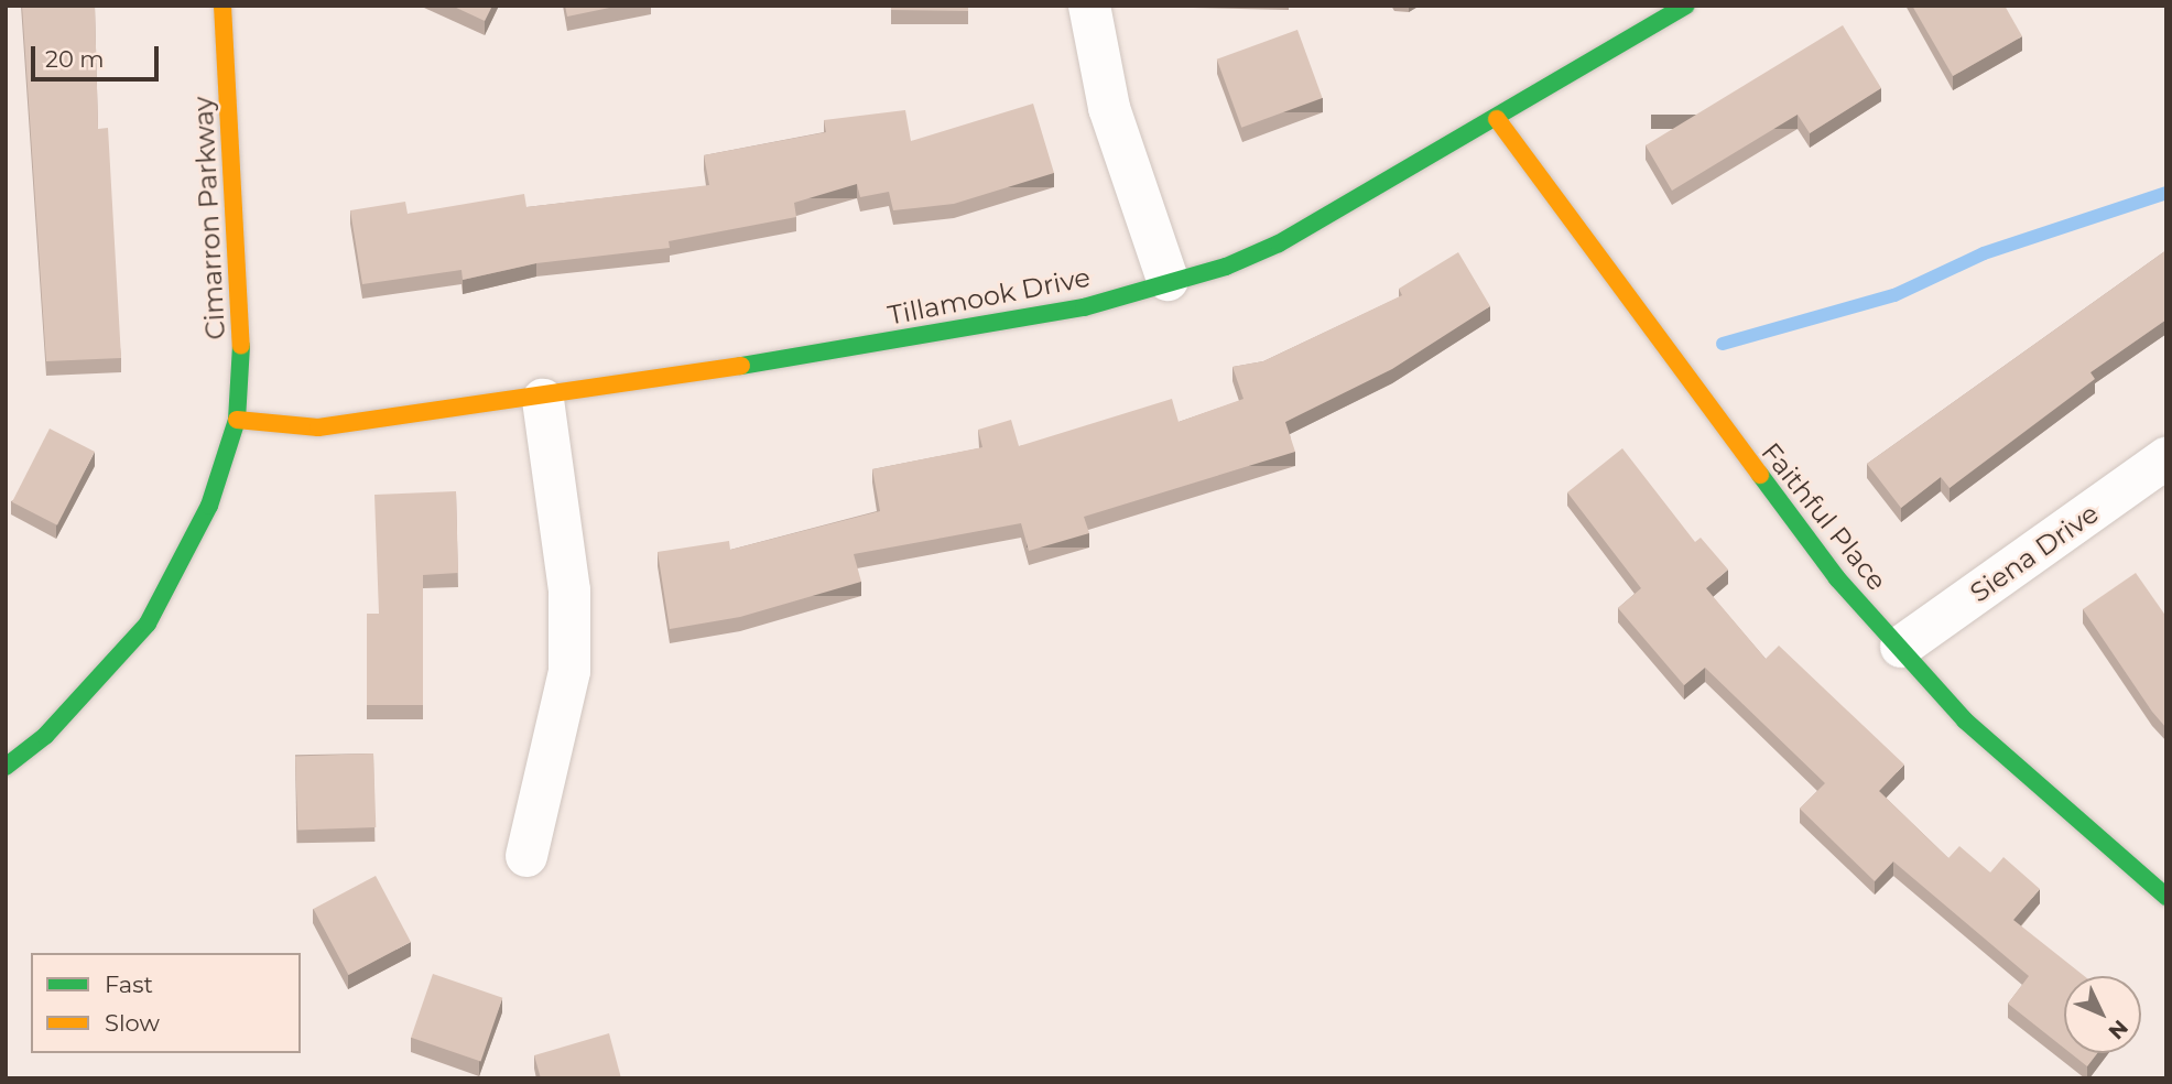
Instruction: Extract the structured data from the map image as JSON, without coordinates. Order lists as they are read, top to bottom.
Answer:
{
  "streets": {
    "street": [
      "Cimarron Parkway",
      "Tillamook Drive",
      "Faithful Place",
      "Siena Drive"
    ]
  },
  "crossings": [
    ["Cimarron Parkway", "Tillamook Drive"],
    ["Tillamook Drive", "Faithful Place"],
    ["Faithful Place", "Siena Drive"]
  ],
  "legend": ["Fast", "Slow"],
  "scale_bar": "20 m",
  "north": "bottom right"
}
